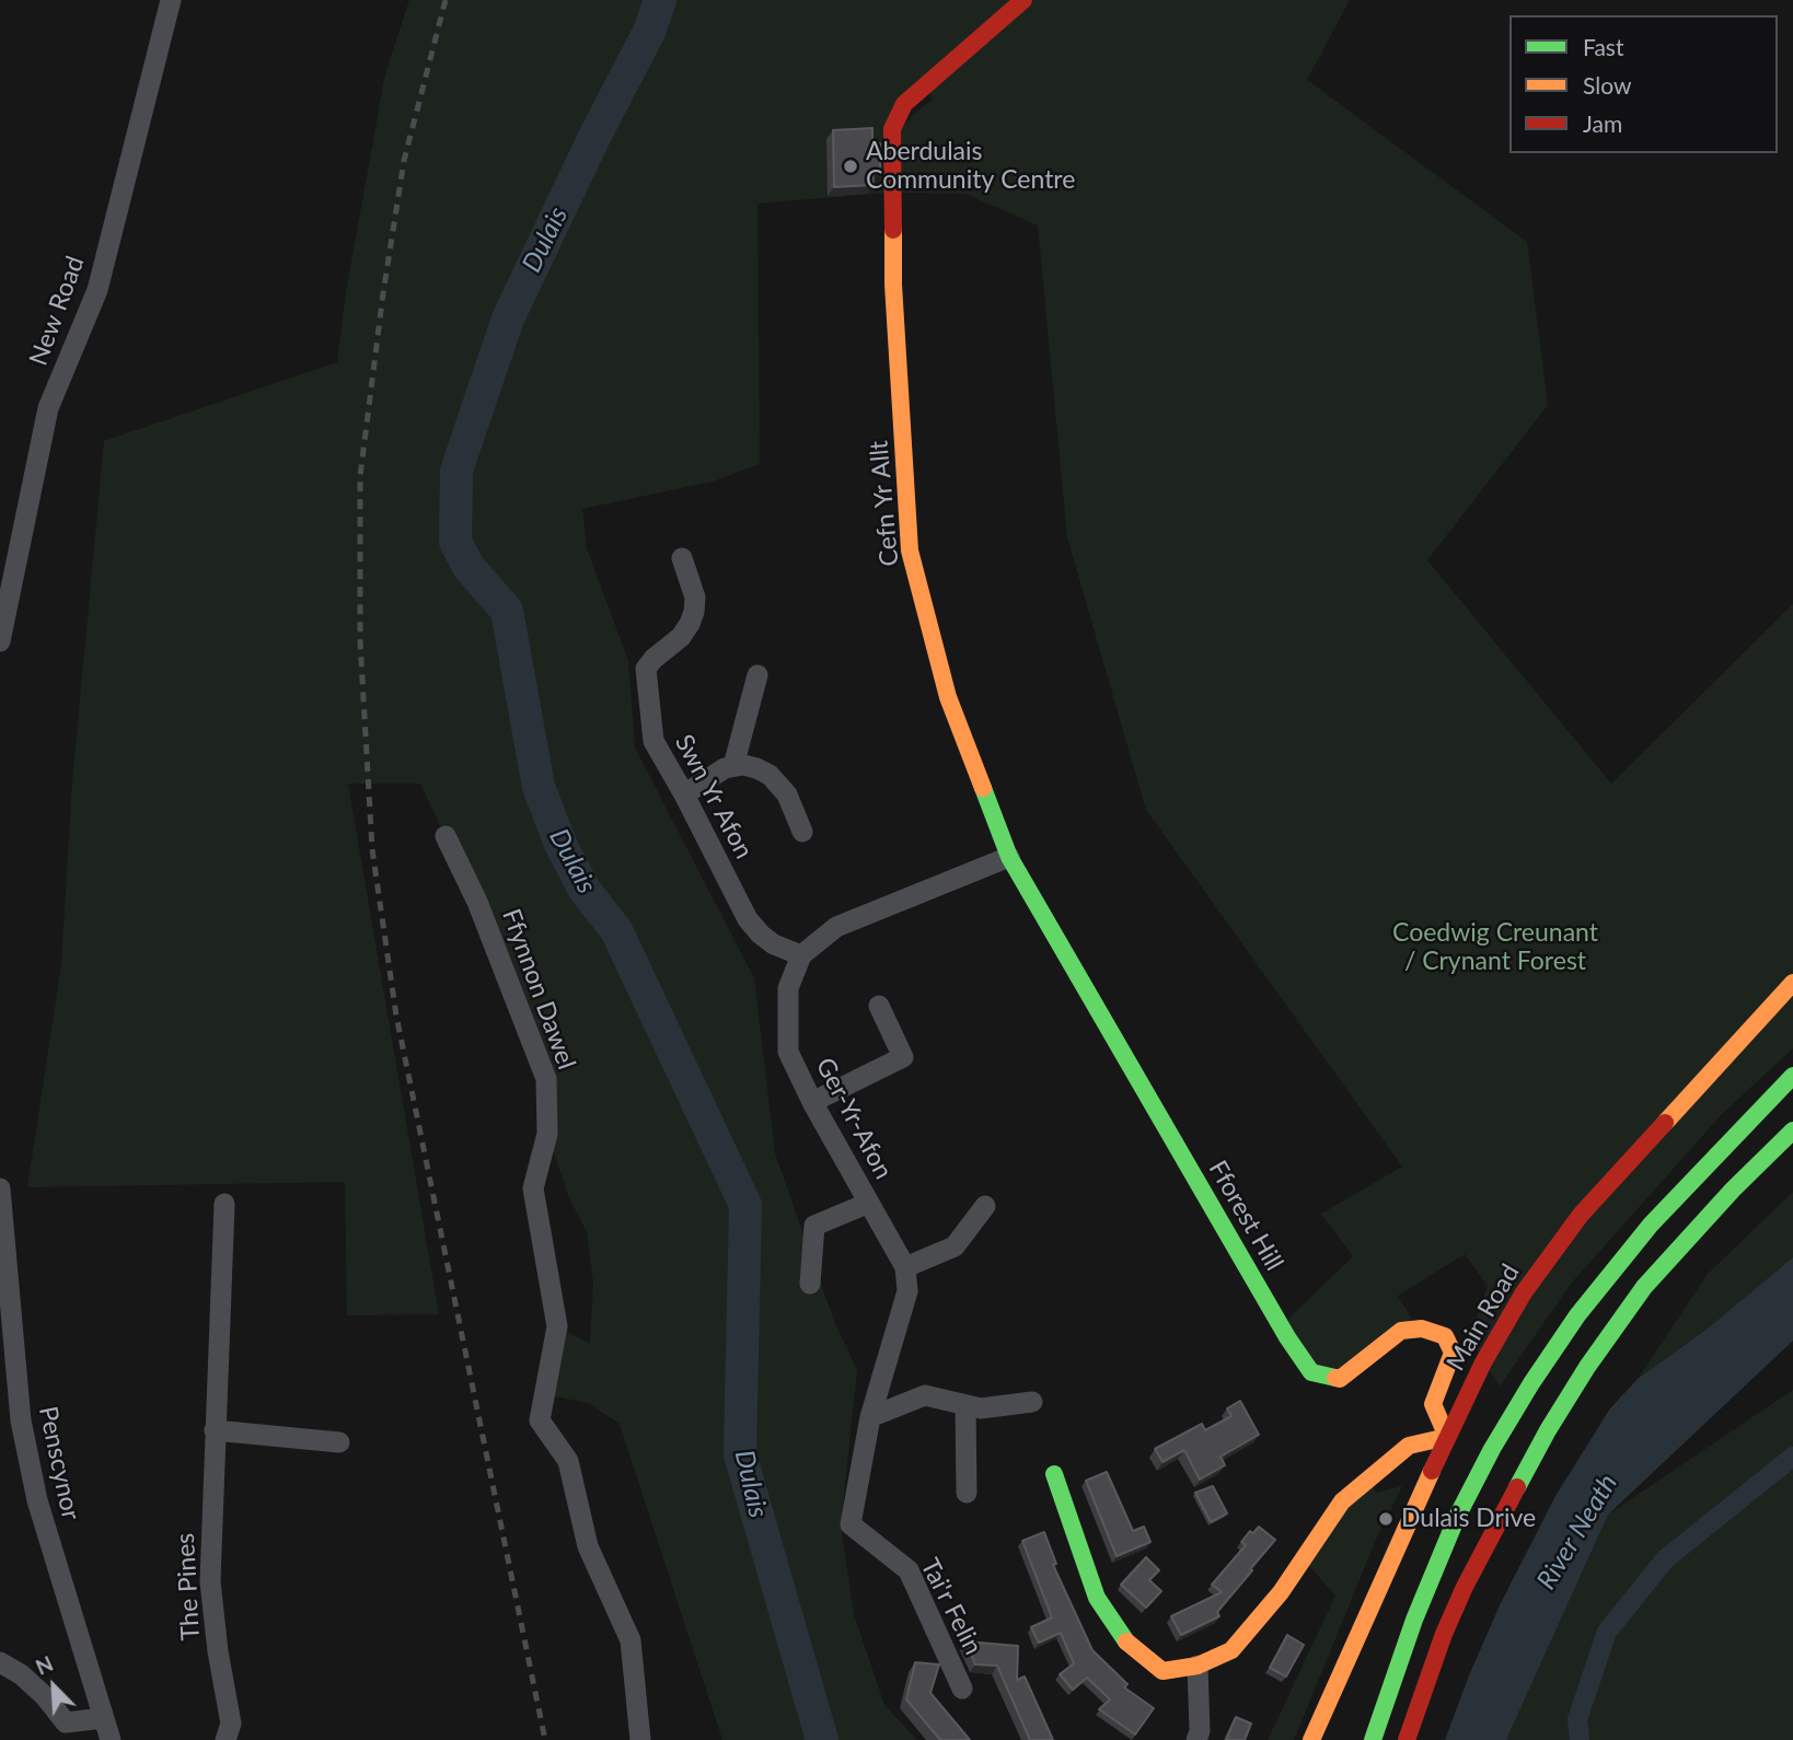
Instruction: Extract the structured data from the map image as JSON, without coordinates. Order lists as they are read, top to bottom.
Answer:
{
  "streets": {
    "main road": ["Cefn Yr Allt", "Fforest Hill", "Main Road"],
    "street": [
      "New Road",
      "Swn Yr Afon",
      "Ffynnon Dawel",
      "Ger-Yr-Afon",
      "Penscynor",
      "The Pines",
      "Tai'r Felin"
    ]
  },
  "crossings": [
    ["Cefn Yr Allt", "Fforest Hill"],
    ["Swn Yr Afon", "Ger-Yr-Afon"],
    ["Fforest Hill", "Main Road"]
  ],
  "water": ["Dulais", "River Neath"],
  "parks": ["Coedwig Creunant / Crynant Forest"],
  "places": ["Aberdulais Community Centre", "Dulais Drive"],
  "legend": ["Fast", "Slow", "Jam"],
  "north": "top left"
}
